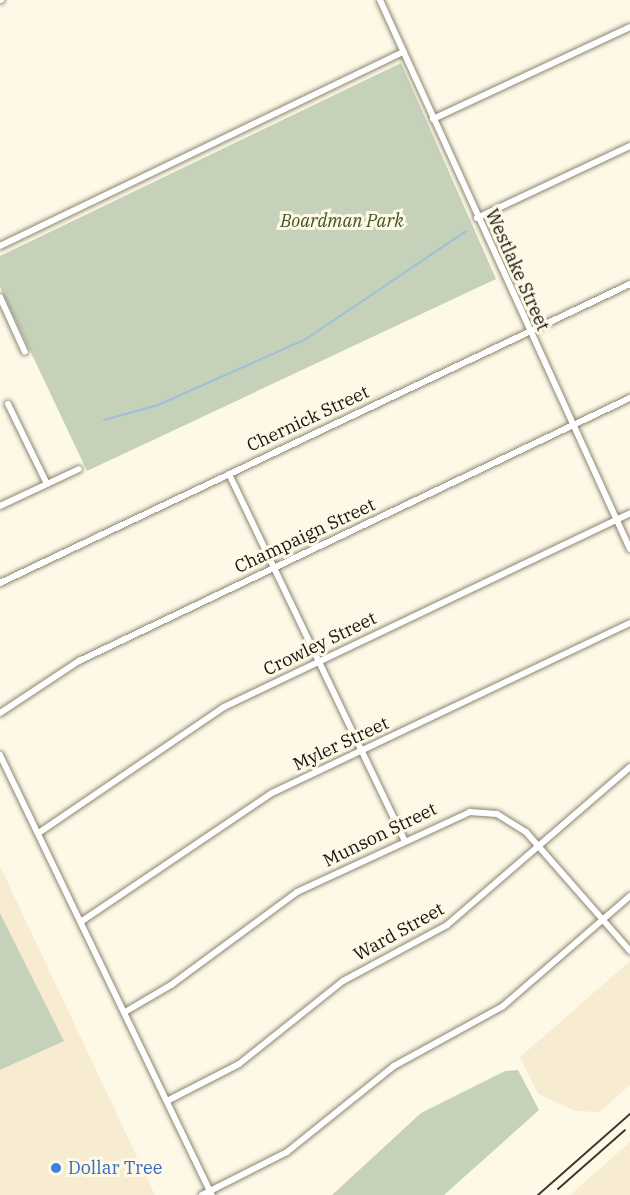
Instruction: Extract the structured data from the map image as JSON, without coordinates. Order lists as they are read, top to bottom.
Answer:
{
  "streets": {
    "street": [
      "Westlake Street",
      "Chernick Street",
      "Champaign Street",
      "Crowley Street",
      "Myler Street",
      "Munson Street",
      "Ward Street"
    ]
  },
  "crossings": [
    ["Westlake Street", "Chernick Street"],
    ["Westlake Street", "Champaign Street"],
    ["Westlake Street", "Crowley Street"],
    ["Munson Street", "Ward Street"]
  ],
  "parks": ["Boardman Park"],
  "places": ["Dollar Tree"]
}
